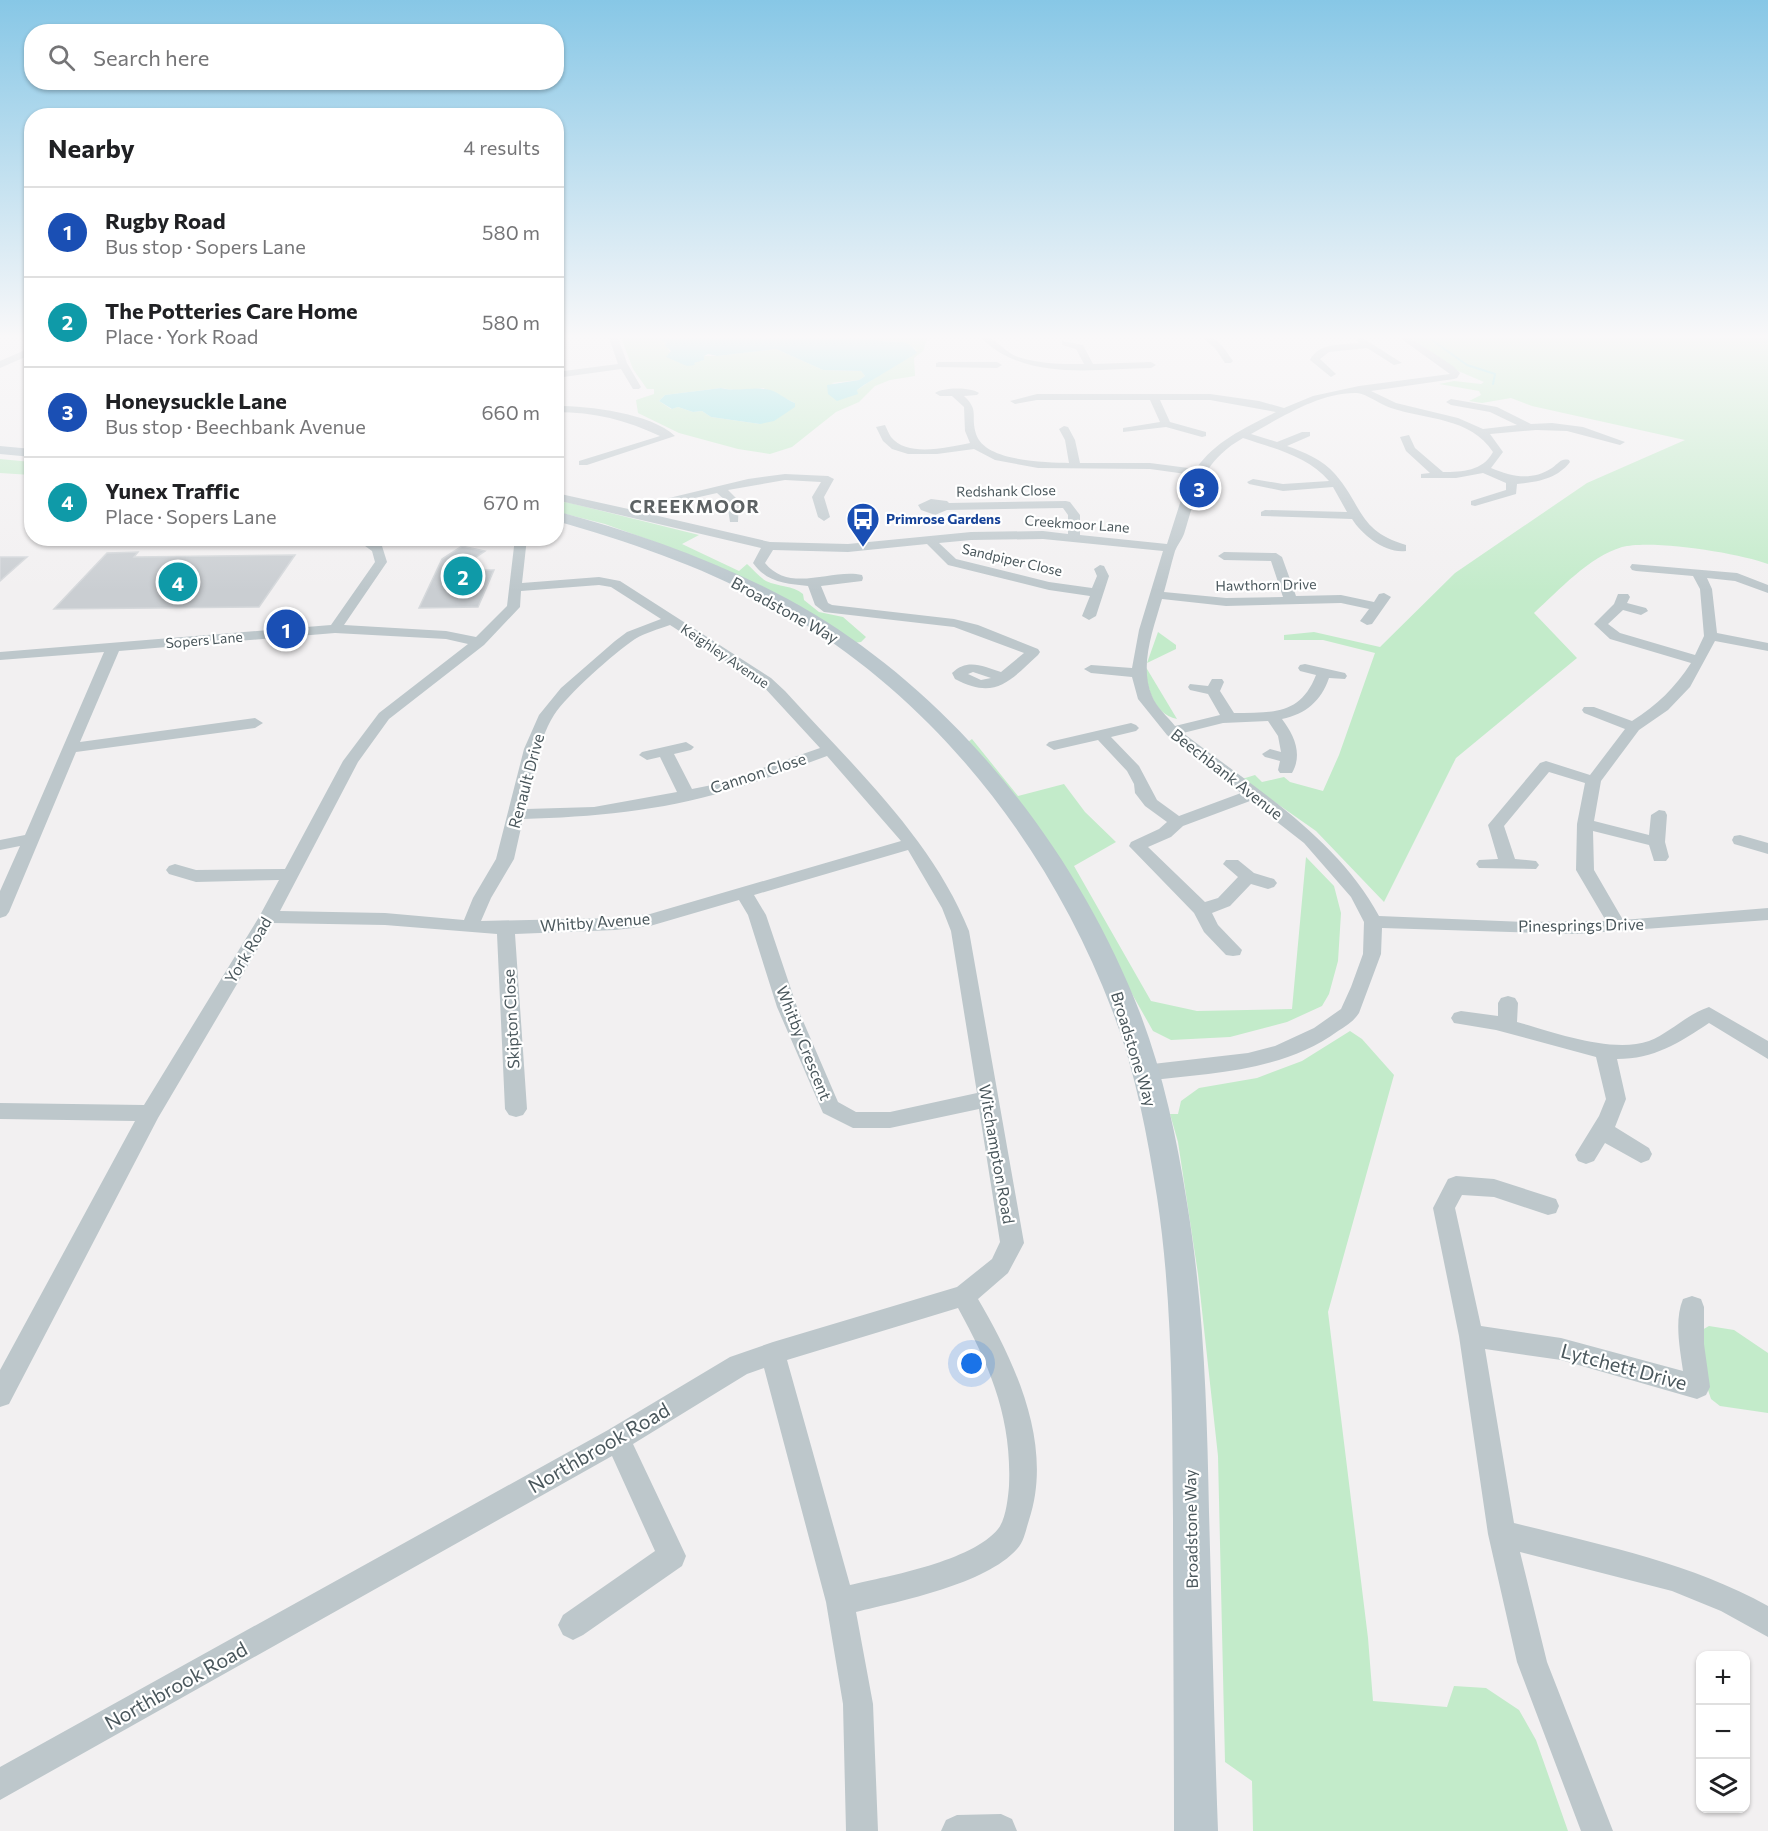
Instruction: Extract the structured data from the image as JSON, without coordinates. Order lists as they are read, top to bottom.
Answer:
{
  "streets": {
    "street": [
      "Redshank Close",
      "Creekmoor Lane",
      "Sandpiper Close",
      "Hawthorn Drive",
      "Broadstone Way",
      "Sopers Lane",
      "Keighley Avenue",
      "Cannon Close",
      "Beechbank Avenue",
      "Renault Drive",
      "Whitby Avenue",
      "Pinesprings Drive",
      "York Road",
      "Skipton Close",
      "Whitby Crescent",
      "Witchampton Road",
      "Lytchett Drive",
      "Northbrook Road"
    ]
  },
  "crossings": [
    ["Redshank Close", "Creekmoor Lane"],
    ["Creekmoor Lane", "Sandpiper Close"],
    ["Creekmoor Lane", "Beechbank Avenue"],
    ["Hawthorn Drive", "Beechbank Avenue"],
    ["Broadstone Way", "Beechbank Avenue"],
    ["Sopers Lane", "York Road"],
    ["Keighley Avenue", "Cannon Close"],
    ["Keighley Avenue", "Renault Drive"],
    ["Keighley Avenue", "Whitby Avenue"],
    ["Keighley Avenue", "York Road"],
    ["Keighley Avenue", "Witchampton Road"],
    ["Cannon Close", "Renault Drive"],
    ["Beechbank Avenue", "Pinesprings Drive"],
    ["Renault Drive", "Whitby Avenue"],
    ["Whitby Avenue", "York Road"],
    ["Whitby Avenue", "Skipton Close"],
    ["Whitby Avenue", "Whitby Crescent"],
    ["Whitby Avenue", "Witchampton Road"],
    ["Whitby Crescent", "Witchampton Road"],
    ["Witchampton Road", "Northbrook Road"]
  ],
  "districts": ["CREEKMOOR"],
  "places": {
    "bus stop": ["Primrose Gardens"]
  },
  "page": {
    "search": "Search here",
    "heading": ["Nearby", "4 results"],
    "list": [
      {
        "mark": "1",
        "name": "Rugby Road",
        "note": "Bus stop · Sopers Lane",
        "value": "580 m"
      },
      {
        "mark": "2",
        "name": "The Potteries Care Home",
        "note": "Place · York Road",
        "value": "580 m"
      },
      {
        "mark": "3",
        "name": "Honeysuckle Lane",
        "note": "Bus stop · Beechbank Avenue",
        "value": "660 m"
      },
      {
        "mark": "4",
        "name": "Yunex Traffic",
        "note": "Place · Sopers Lane",
        "value": "670 m"
      }
    ],
    "pins": [
      "3",
      "2",
      "4",
      "1"
    ],
    "map_buttons": ["+", "−"]
  }
}
